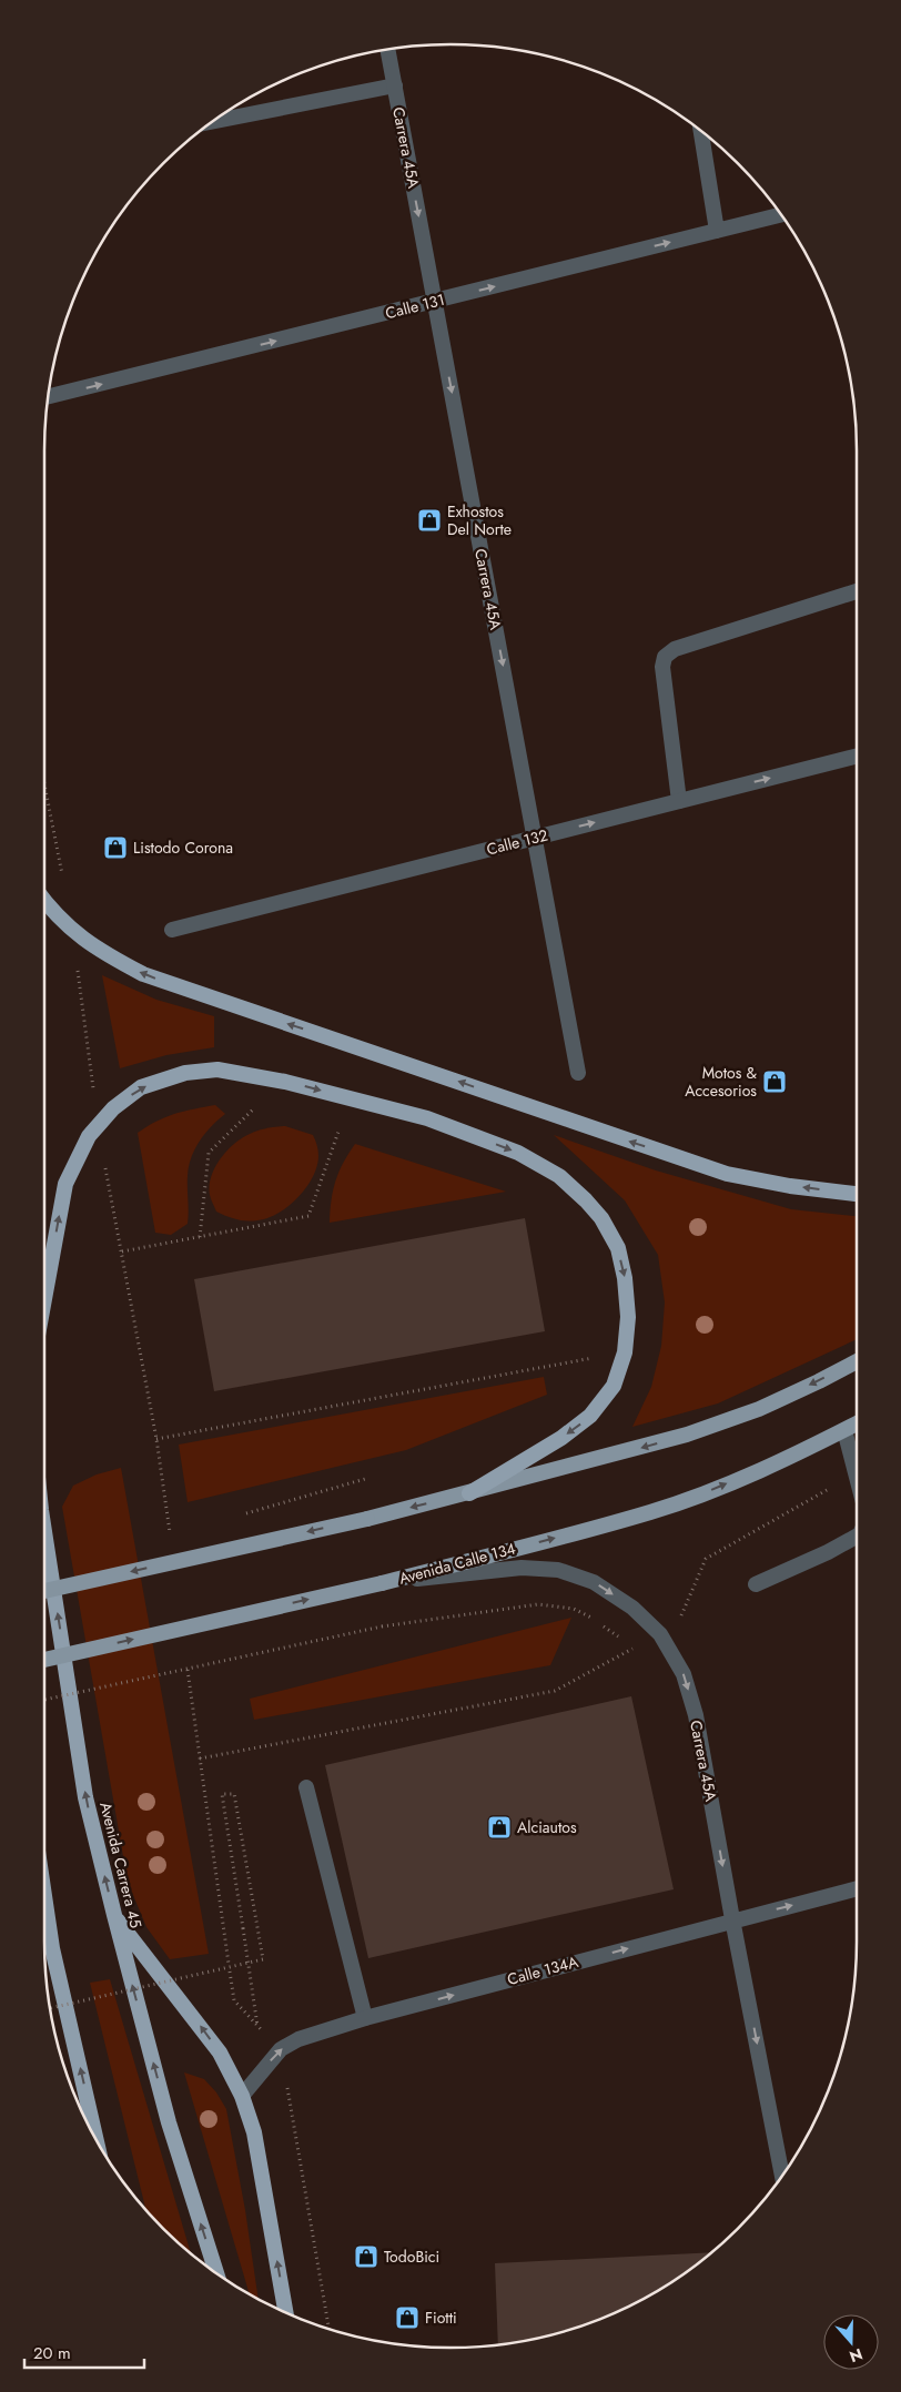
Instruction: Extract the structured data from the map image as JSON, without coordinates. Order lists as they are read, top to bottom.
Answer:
{
  "streets": {
    "highway": ["Avenida Carrera 45"],
    "main road": ["Avenida Calle 134"],
    "street": [
      "Carrera 45A",
      "Calle 131",
      "Calle 132",
      "Calle 134A"
    ]
  },
  "crossings": [
    ["Carrera 45A", "Calle 131"],
    ["Carrera 45A", "Calle 132"],
    ["Carrera 45A", "Avenida Calle 134"],
    ["Carrera 45A", "Calle 134A"]
  ],
  "one_way": [
    "Carrera 45A",
    "Calle 131",
    "Calle 132",
    "Calle 134A"
  ],
  "places": {
    "shop": [
      "Exhostos Del Norte",
      "Listodo Corona",
      "Motos & Accesorios",
      "Alciautos",
      "TodoBici",
      "Fiotti"
    ]
  },
  "scale_bar": "20 m",
  "north": "bottom"
}
